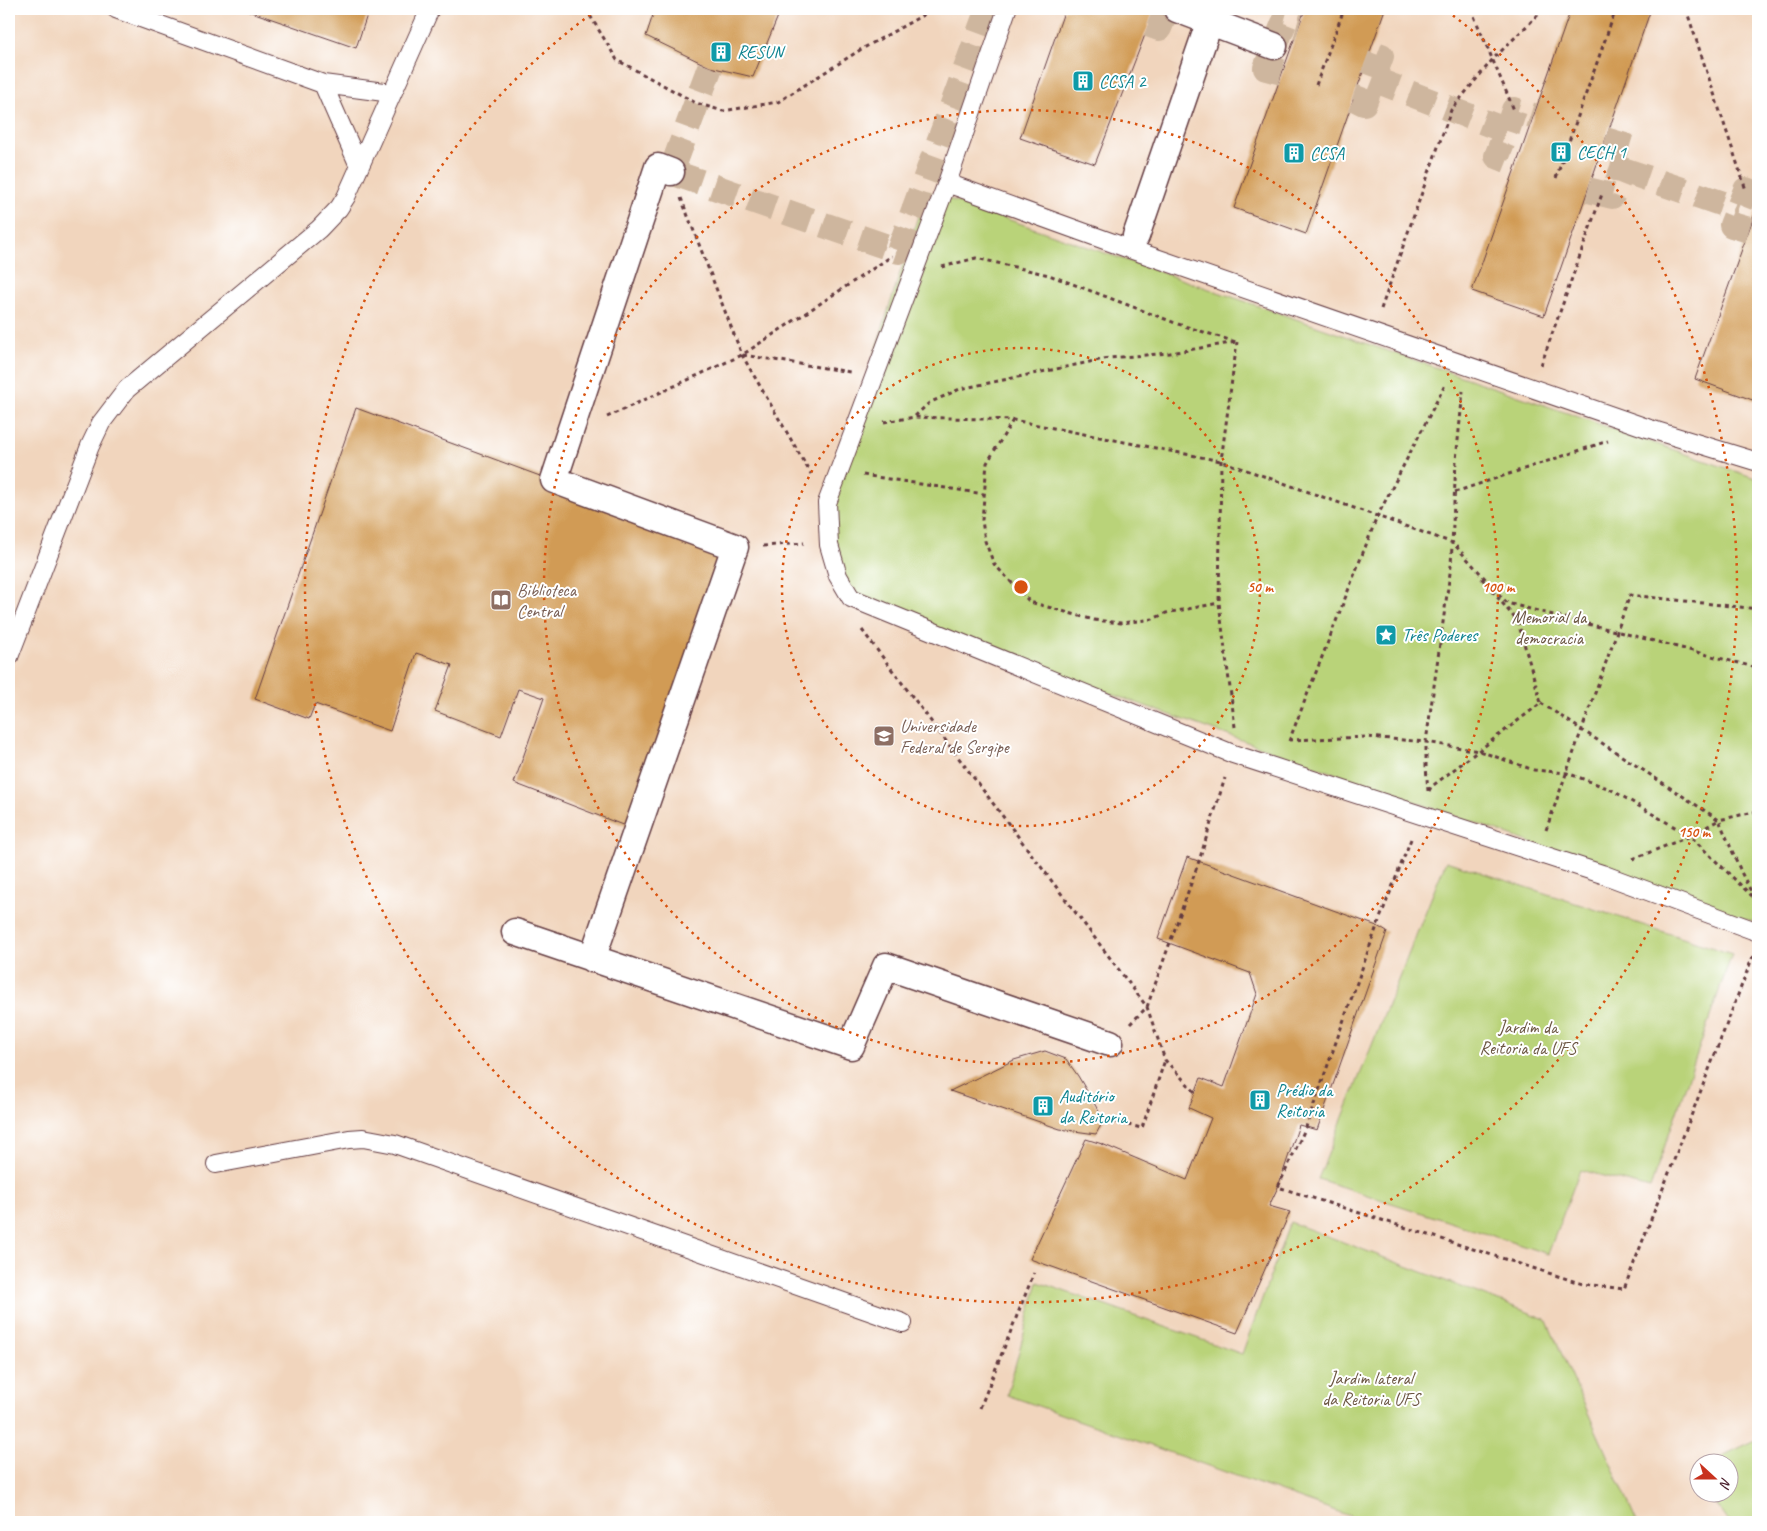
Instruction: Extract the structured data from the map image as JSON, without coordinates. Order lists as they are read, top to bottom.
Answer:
{
  "parks": ["Memorial da democracia", "Jardim da Reitoria da UFS", "Jardim lateral da Reitoria UFS"],
  "places": {
    "building": [
      "RESUN",
      "CCSA 2",
      "CECH 1",
      "CCSA",
      "Prédio da Reitoria",
      "Auditório da Reitoria"
    ],
    "library": ["Biblioteca Central"],
    "place": ["Três Poderes"],
    "school or university": ["Universidade Federal de Sergipe"]
  },
  "north": "right",
  "rings": ["50 m", "100 m", "150 m"]
}
